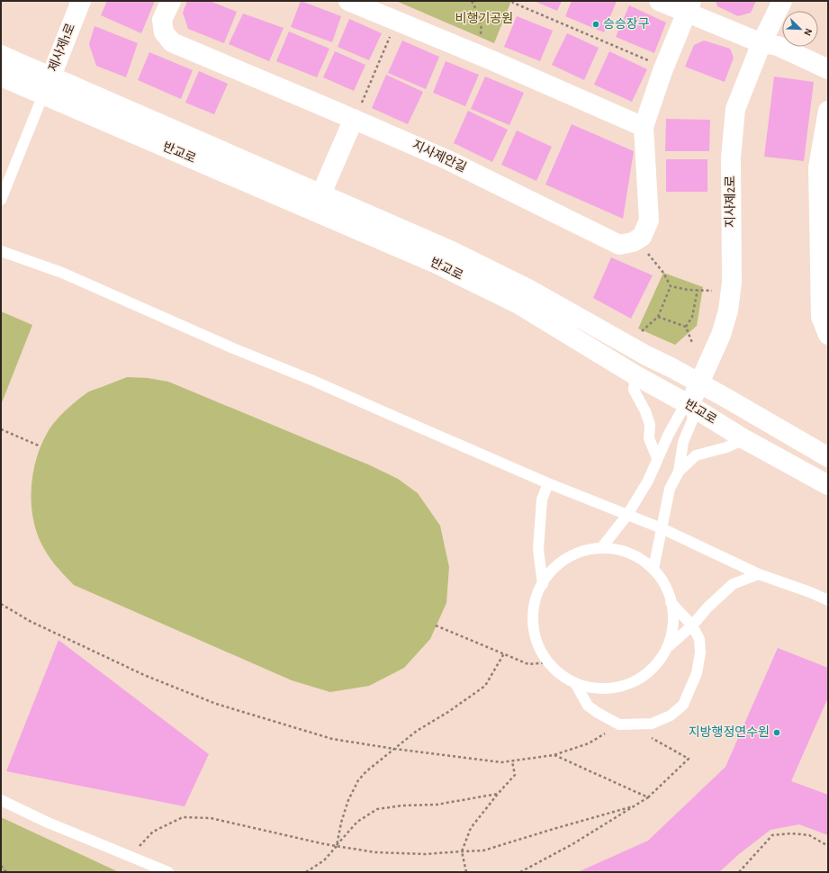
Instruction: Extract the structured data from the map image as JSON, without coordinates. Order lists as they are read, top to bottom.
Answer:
{
  "streets": {
    "street": [
      "제사제1로",
      "반교로",
      "지사제안길",
      "지사제2로"
    ]
  },
  "crossings": [
    ["제사제1로", "반교로"],
    ["반교로", "지사제2로"]
  ],
  "parks": ["비행기공원"],
  "places": ["승승장구", "지방행정연수원"],
  "north": "bottom right"
}
